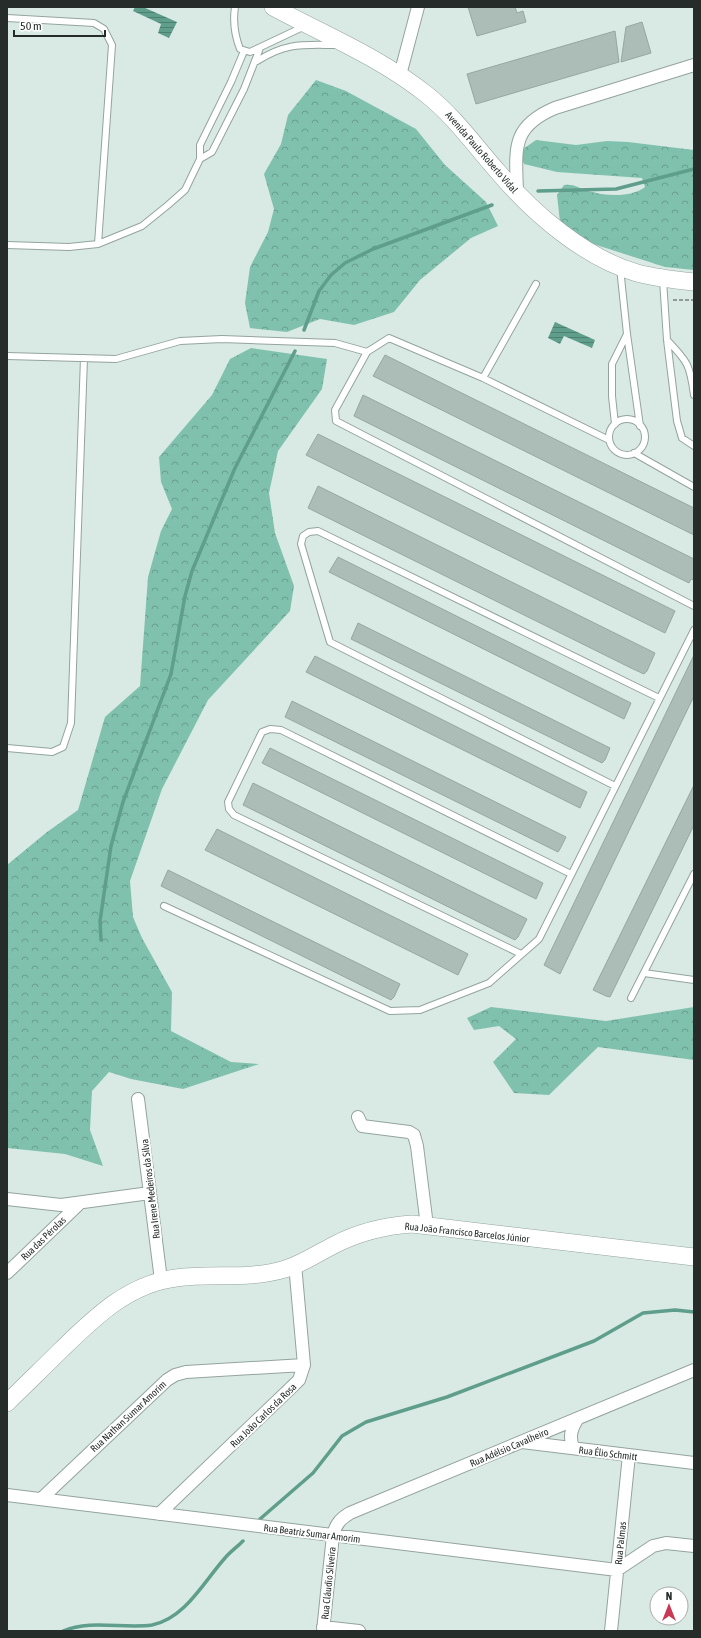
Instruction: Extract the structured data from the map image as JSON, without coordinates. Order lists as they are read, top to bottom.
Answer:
{
  "streets": {
    "street": [
      "Avenida Paulo Roberto Vidal",
      "Rua Irene Medeiros da Silva",
      "Rua João Francisco Barcelos Júnior",
      "Rua das Pérolas",
      "Rua João Carlos da Rosa",
      "Rua Nathan Sumar Amorim",
      "Rua Adélsio Cavalheiro",
      "Rua Élio Schmitt",
      "Rua Beatriz Sumar Amorim",
      "Rua Palmas",
      "Rua Cláudio Silveira"
    ]
  },
  "crossings": [
    ["Rua Irene Medeiros da Silva", "Rua João Francisco Barcelos Júnior"],
    ["Rua João Francisco Barcelos Júnior", "Rua João Carlos da Rosa"],
    ["Rua João Carlos da Rosa", "Rua Nathan Sumar Amorim"],
    ["Rua João Carlos da Rosa", "Rua Beatriz Sumar Amorim"],
    ["Rua Nathan Sumar Amorim", "Rua Beatriz Sumar Amorim"],
    ["Rua Adélsio Cavalheiro", "Rua Élio Schmitt"],
    ["Rua Adélsio Cavalheiro", "Rua Beatriz Sumar Amorim"],
    ["Rua Adélsio Cavalheiro", "Rua Cláudio Silveira"],
    ["Rua Élio Schmitt", "Rua Palmas"],
    ["Rua Beatriz Sumar Amorim", "Rua Palmas"],
    ["Rua Beatriz Sumar Amorim", "Rua Cláudio Silveira"]
  ],
  "scale_bar": "50 m",
  "north": "top"
}
